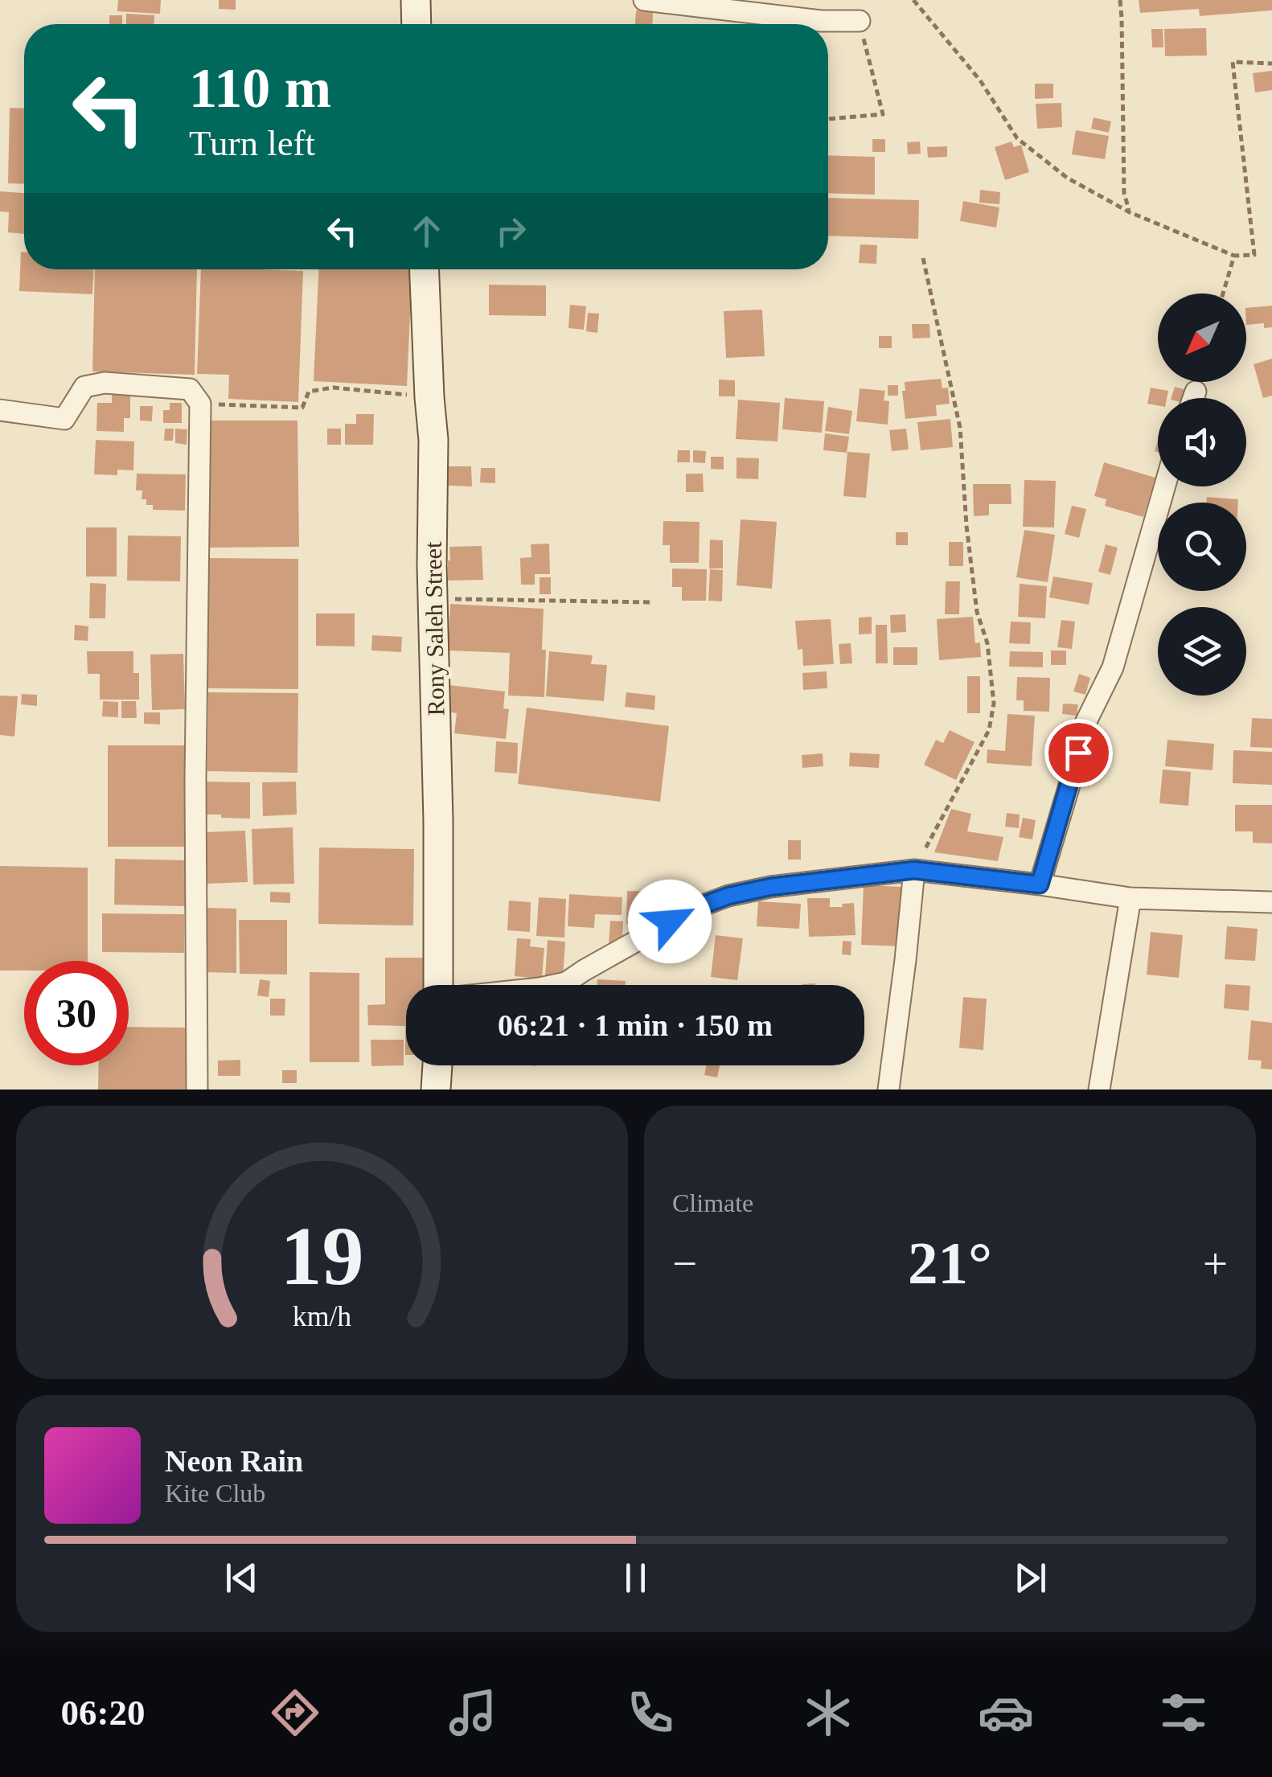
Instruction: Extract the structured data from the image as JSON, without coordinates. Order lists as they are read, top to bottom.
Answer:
{
  "streets": {
    "street": ["Rony Saleh Street"]
  },
  "north": "bottom left",
  "page": {
    "turn": ["110 m", "Turn left"],
    "limit": "30",
    "trip": "06:21 · 1 min · 150 m",
    "tile": "Climate",
    "heat": ["−", "21°", "+"],
    "song": ["Neon Rain", "Kite Club"],
    "tabs": "06:20",
    "gauge": ["19", "km/h"]
  }
}
